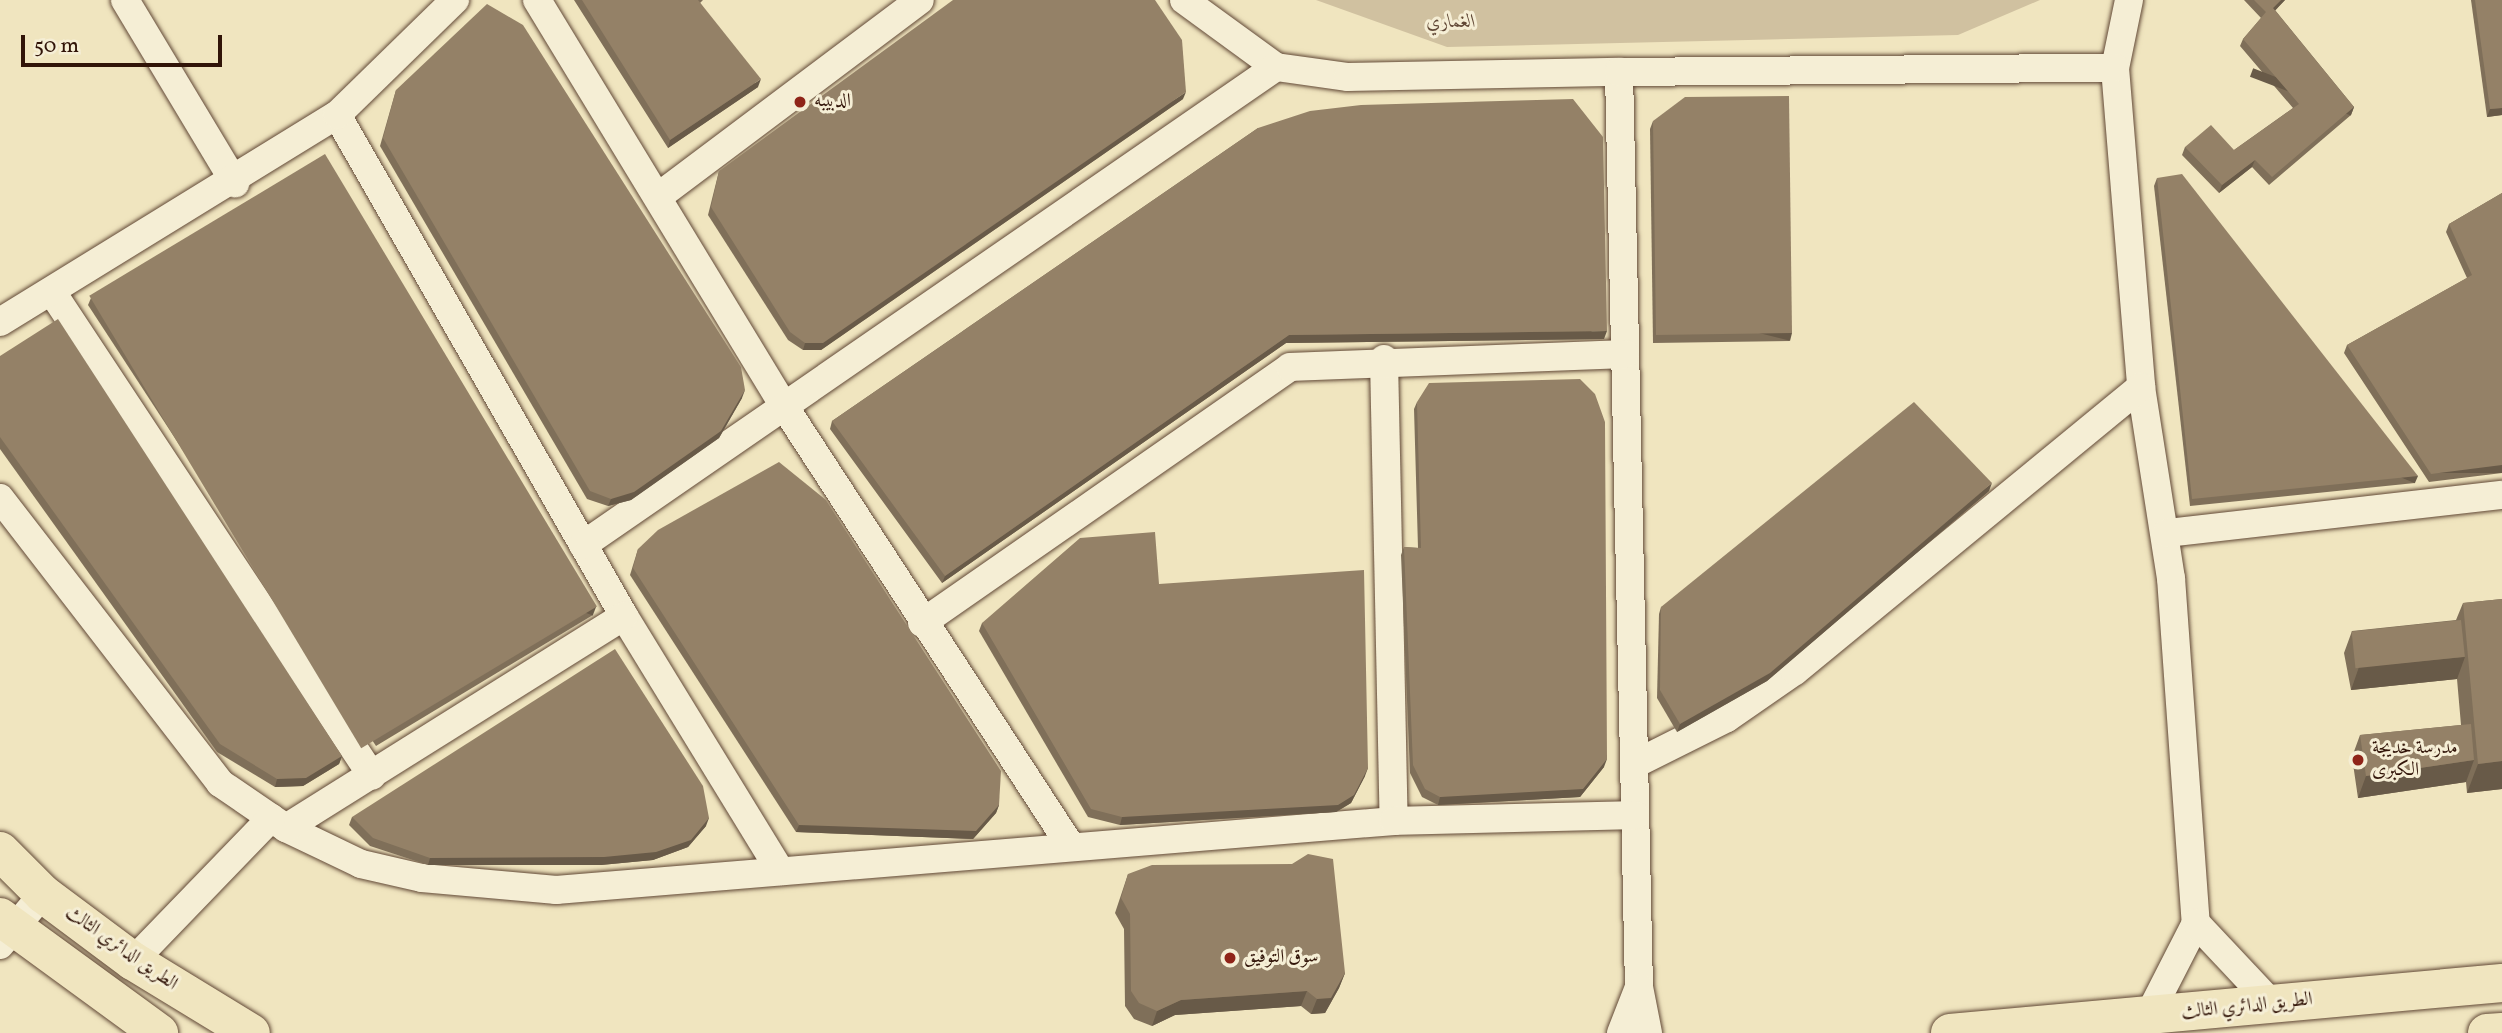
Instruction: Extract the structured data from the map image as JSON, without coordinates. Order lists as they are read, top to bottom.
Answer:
{
  "streets": {
    "main road": ["الطريق الدائري الثالث"]
  },
  "parks": ["الغماري"],
  "places": ["الدبيبه", "مدرسة خديجة الكبرى", "سوق التوفيق"],
  "scale_bar": "50 m"
}
